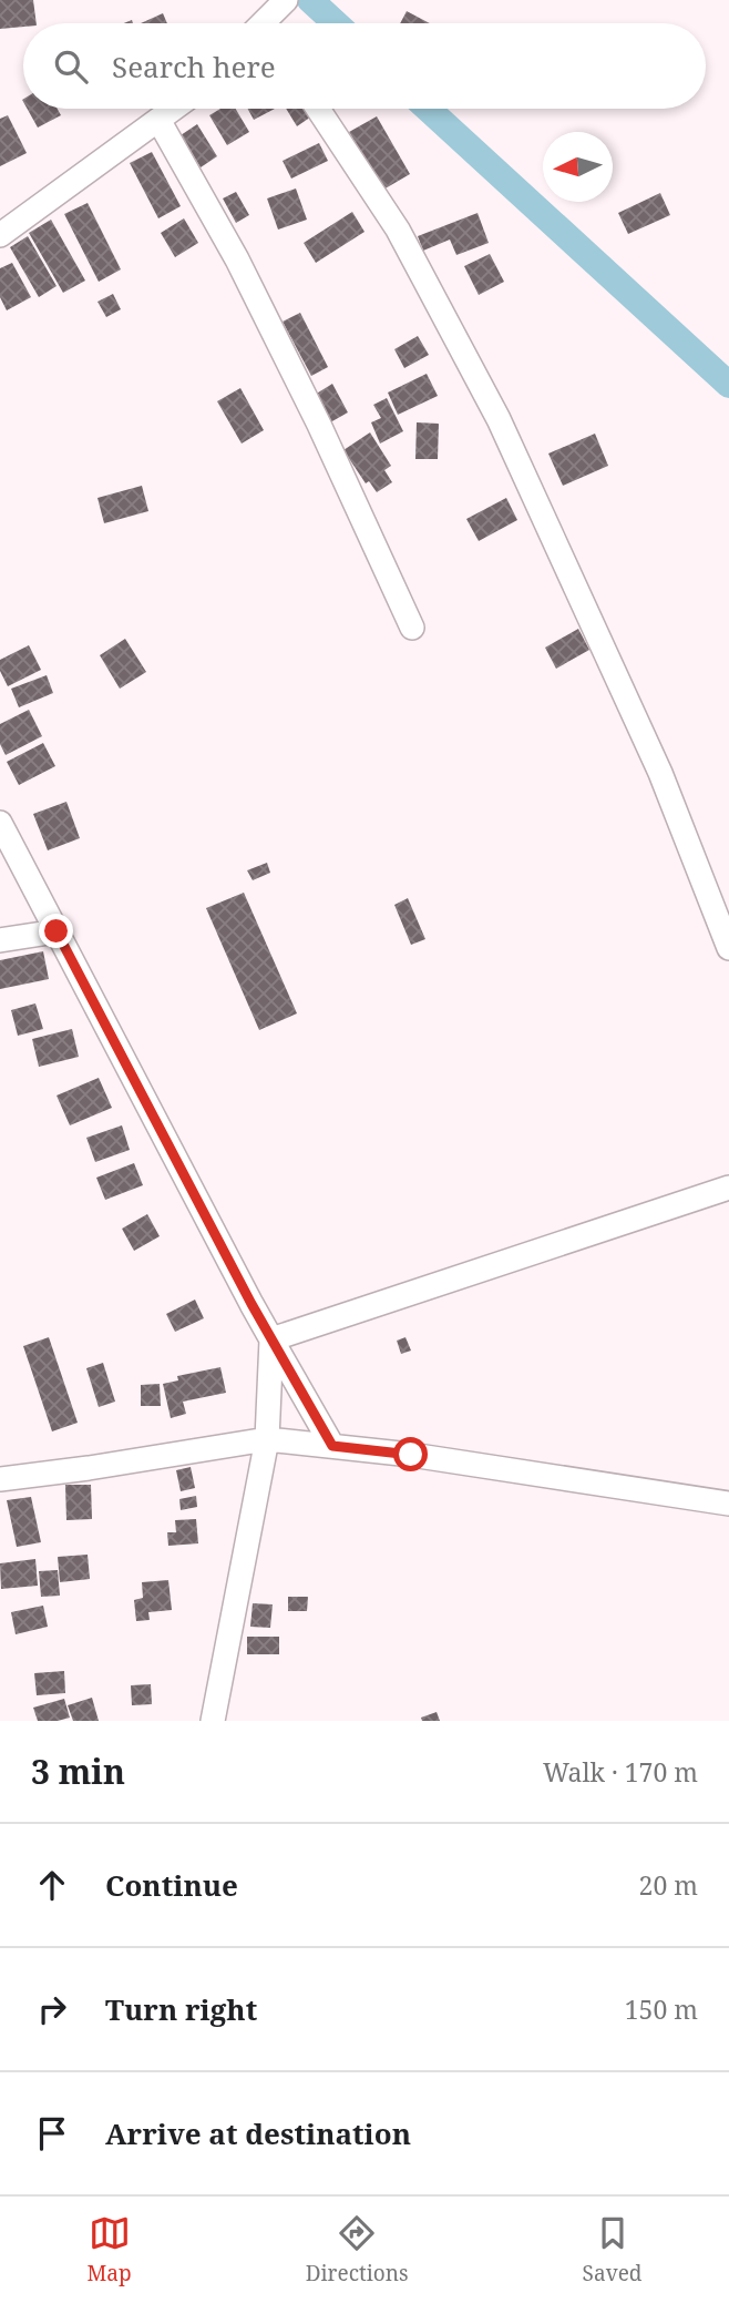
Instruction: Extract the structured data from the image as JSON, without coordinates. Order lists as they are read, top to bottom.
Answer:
{
  "north": "left",
  "page": {
    "search": "Search here",
    "heading": ["3 min", "Walk · 170 m"],
    "list": [
      ["Continue", "20 m"],
      ["Turn right", "150 m"],
      "Arrive at destination"
    ],
    "nav": ["Map", "Directions", "Saved"]
  }
}
